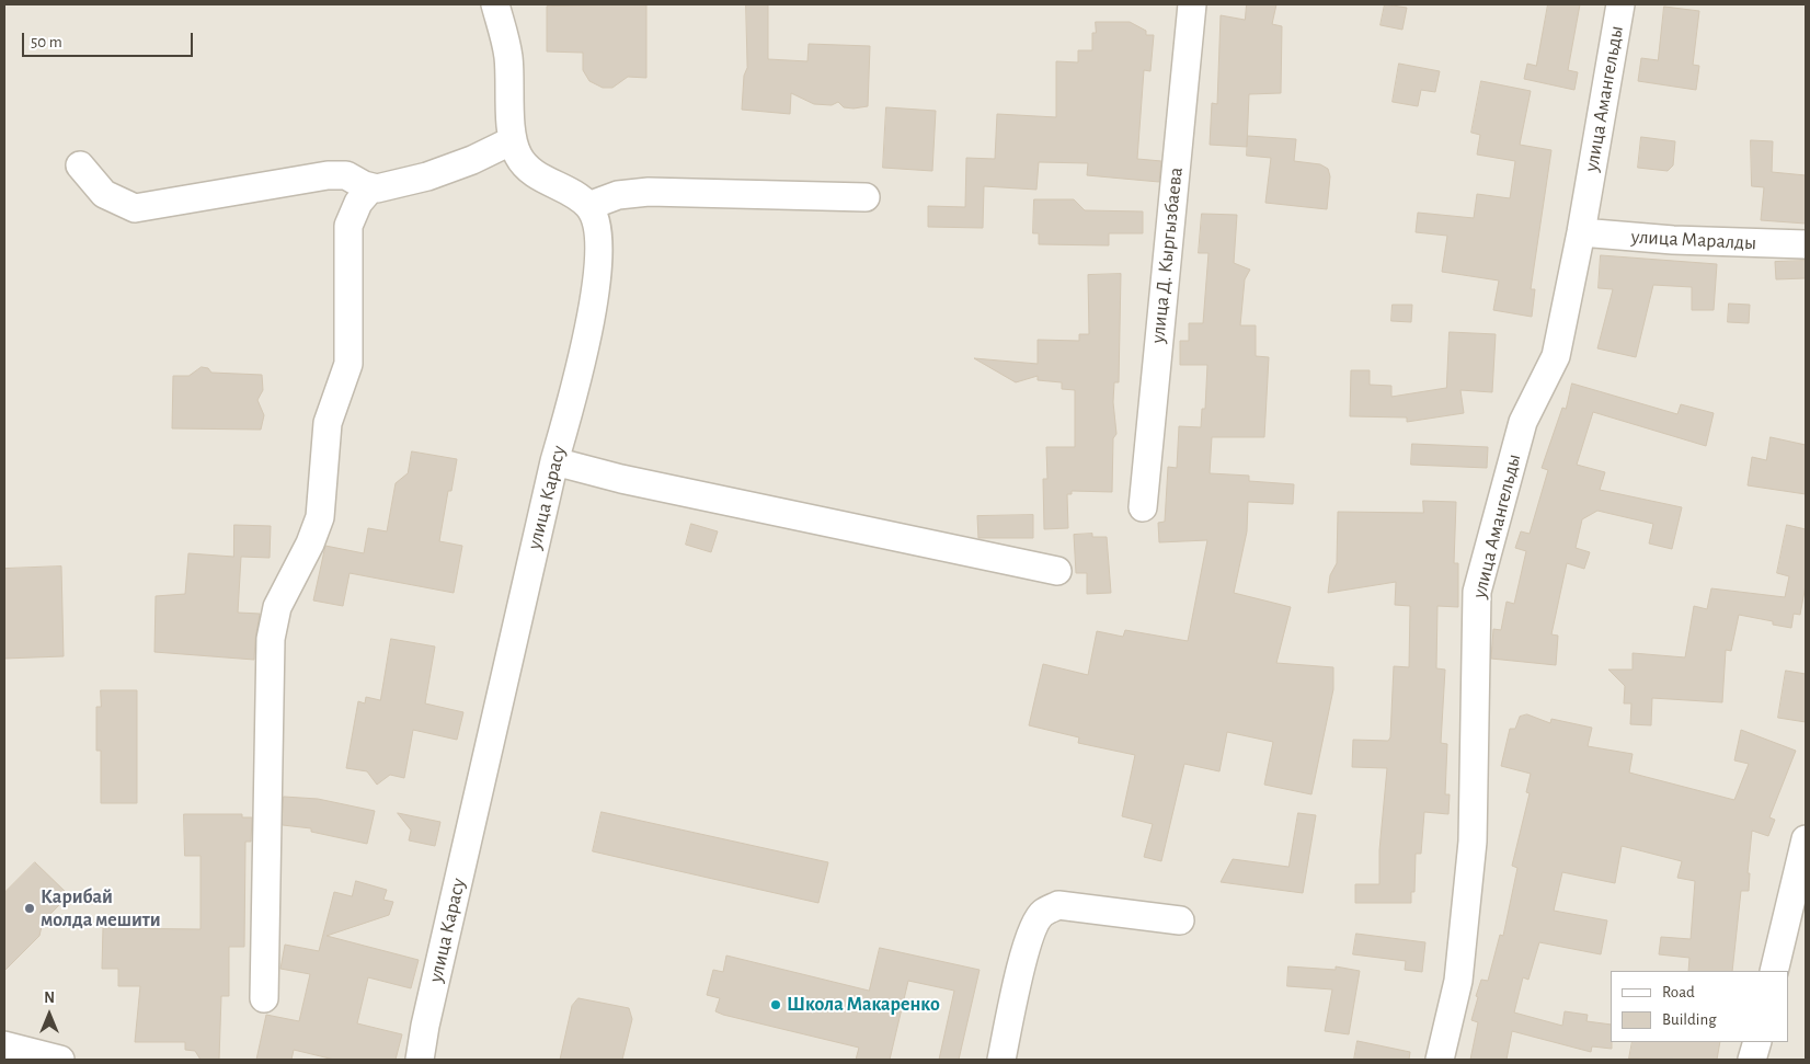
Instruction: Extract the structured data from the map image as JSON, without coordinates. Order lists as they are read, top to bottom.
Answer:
{
  "streets": {
    "street": [
      "улица Амангельды",
      "улица Маралды",
      "улица Д. Кыргызбаева",
      "улица Карасу"
    ]
  },
  "crossings": [
    ["улица Амангельды", "улица Маралды"]
  ],
  "places": ["Карибай молда мешити", "Школа Макаренко"],
  "legend": ["Road", "Building"],
  "scale_bar": "50 m",
  "north": "top"
}
